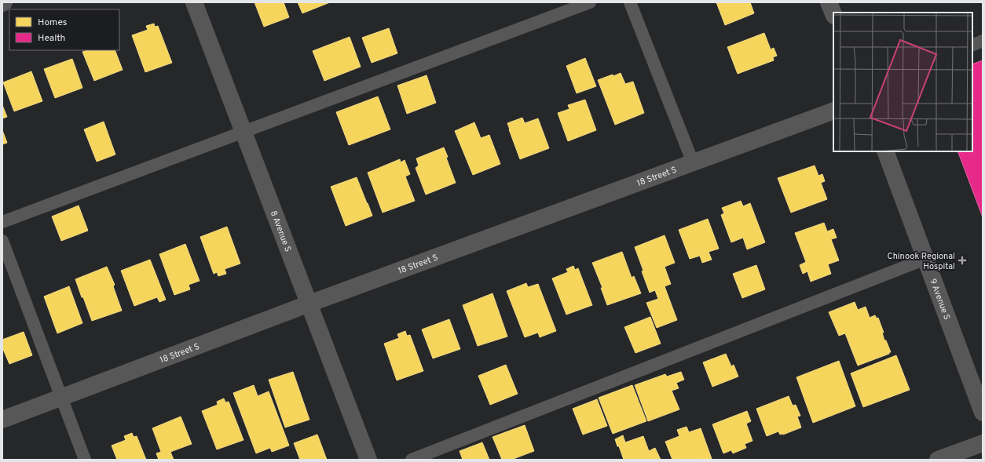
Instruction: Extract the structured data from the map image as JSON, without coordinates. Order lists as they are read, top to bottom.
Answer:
{
  "streets": {
    "street": ["18 Street S", "8 Avenue S", "9 Avenue S"]
  },
  "crossings": [
    ["18 Street S", "8 Avenue S"]
  ],
  "places": {
    "health": ["Chinook Regional Hospital"]
  },
  "legend": ["Homes", "Health"]
}
